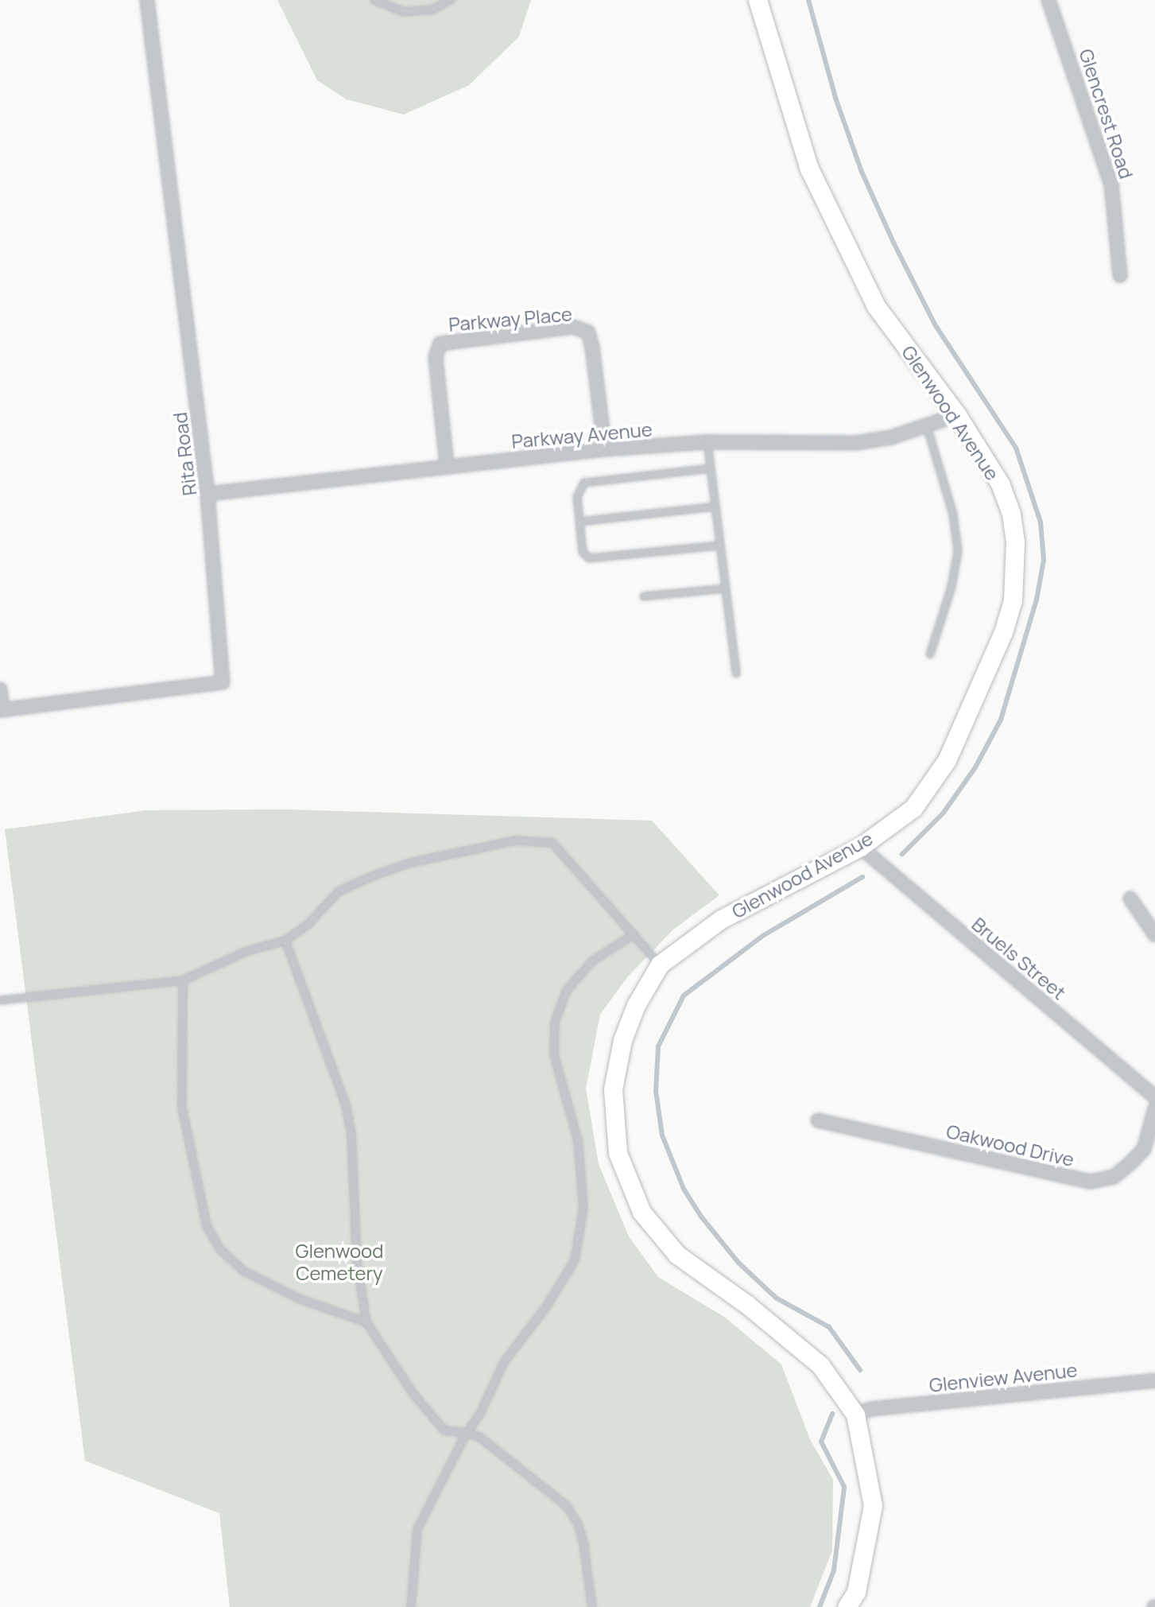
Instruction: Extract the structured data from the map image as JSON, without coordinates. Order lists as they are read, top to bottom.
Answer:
{
  "streets": {
    "street": [
      "Glencrest Road",
      "Parkway Place",
      "Glenwood Avenue",
      "Parkway Avenue",
      "Rita Road",
      "Bruels Street",
      "Oakwood Drive",
      "Glenview Avenue"
    ]
  },
  "crossings": [
    ["Parkway Place", "Parkway Avenue"],
    ["Glenwood Avenue", "Parkway Avenue"],
    ["Glenwood Avenue", "Bruels Street"],
    ["Glenwood Avenue", "Glenview Avenue"],
    ["Parkway Avenue", "Rita Road"]
  ],
  "parks": ["Glenwood Cemetery"]
}
